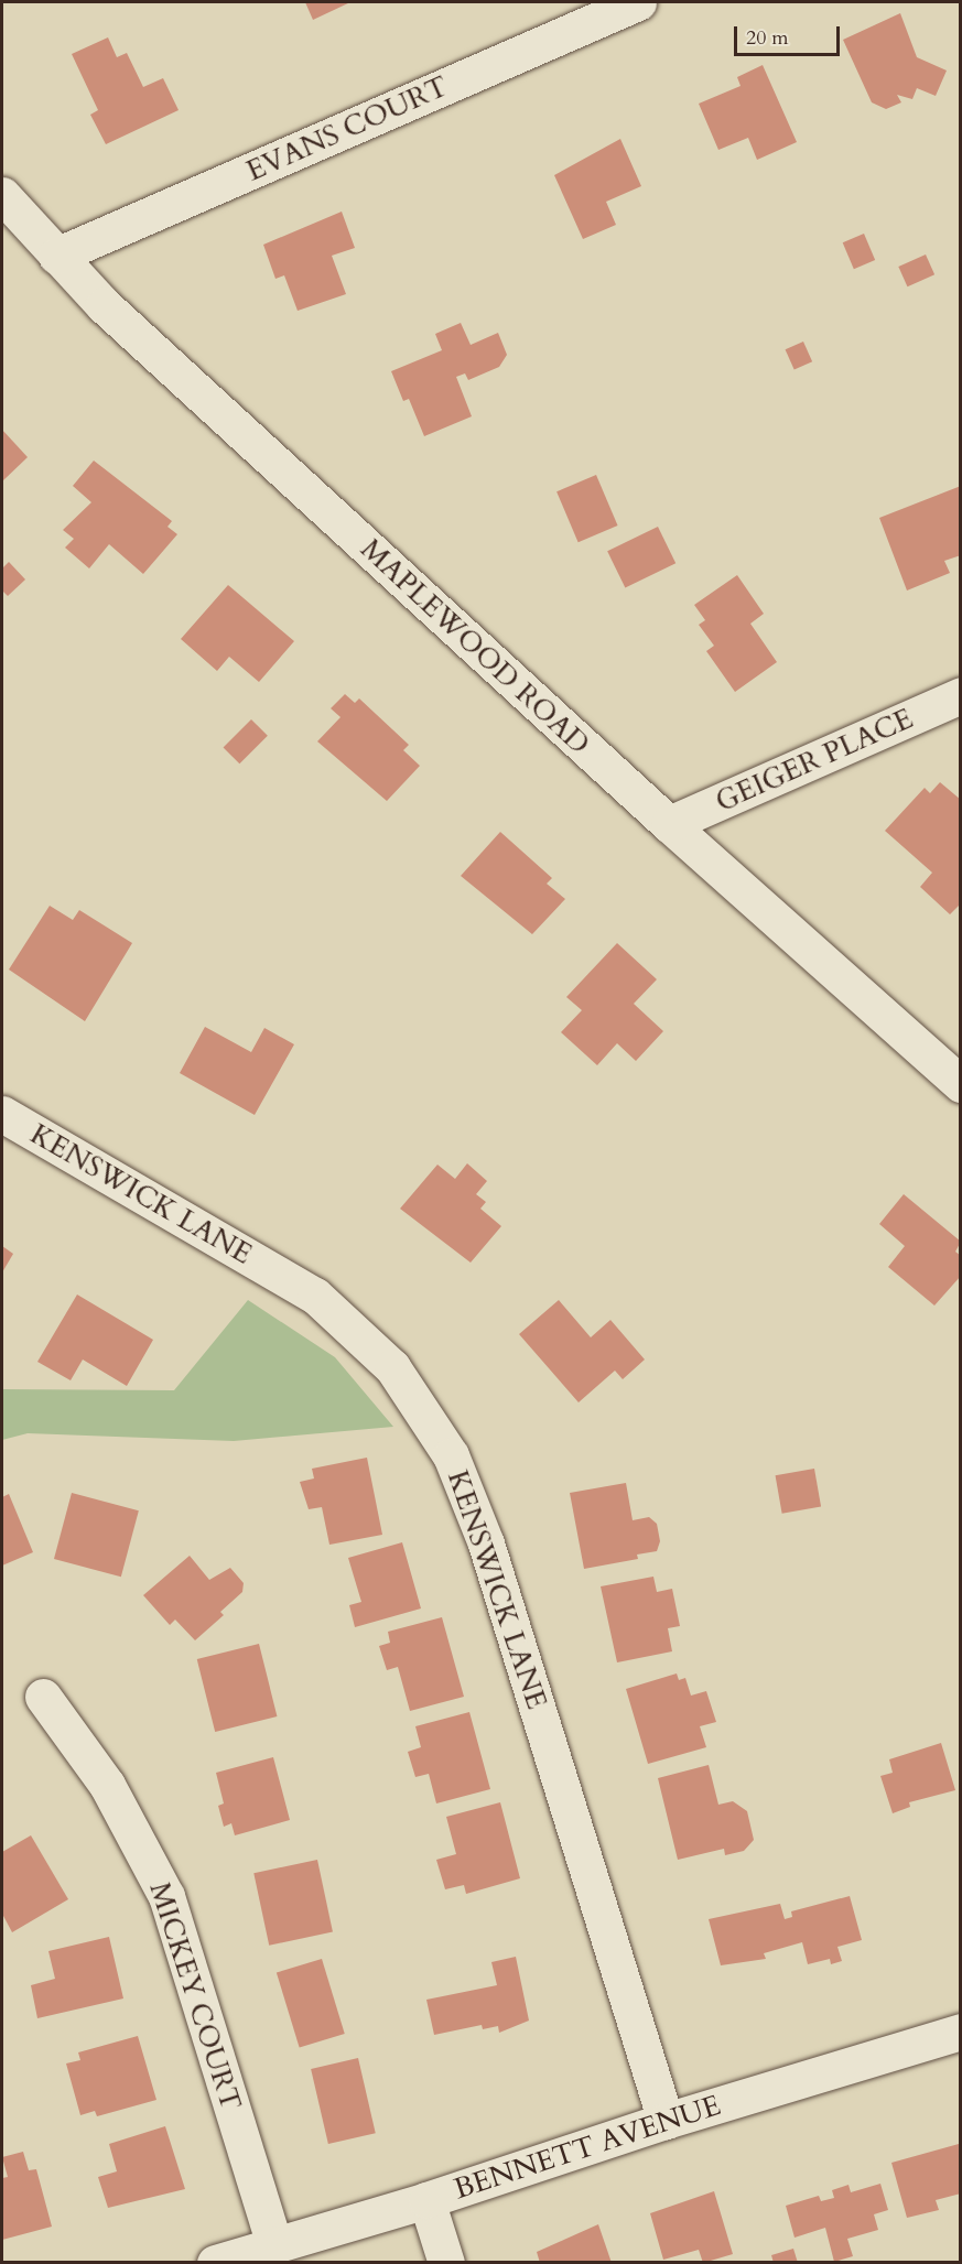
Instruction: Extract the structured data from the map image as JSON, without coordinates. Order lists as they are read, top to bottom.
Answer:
{
  "streets": {
    "street": [
      "EVANS COURT",
      "MAPLEWOOD ROAD",
      "GEIGER PLACE",
      "KENSWICK LANE",
      "MICKEY COURT",
      "BENNETT AVENUE"
    ]
  },
  "crossings": [
    ["EVANS COURT", "MAPLEWOOD ROAD"],
    ["MAPLEWOOD ROAD", "GEIGER PLACE"],
    ["KENSWICK LANE", "BENNETT AVENUE"],
    ["MICKEY COURT", "BENNETT AVENUE"]
  ],
  "scale_bar": "20 m"
}
